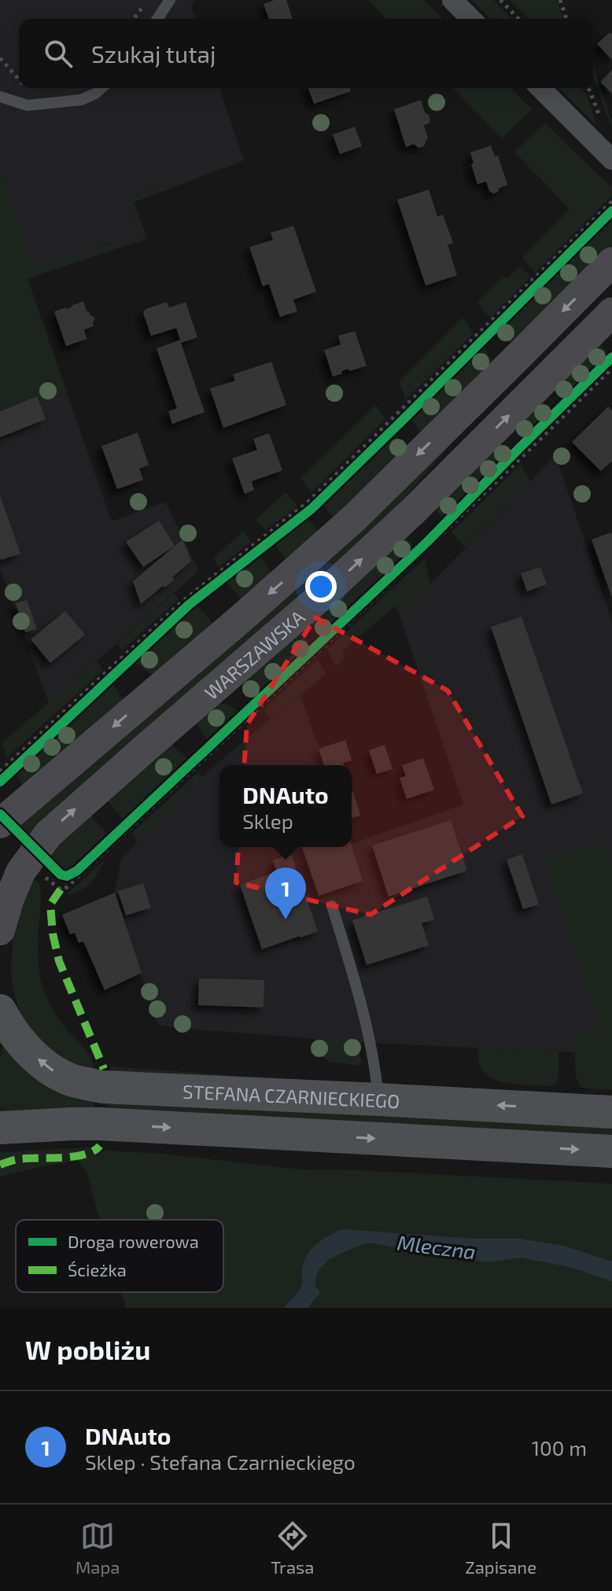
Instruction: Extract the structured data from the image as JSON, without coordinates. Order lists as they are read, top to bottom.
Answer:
{
  "streets": {
    "main road": ["WARSZAWSKA", "STEFANA CZARNIECKIEGO"]
  },
  "water": ["Mleczna"],
  "legend": ["Droga rowerowa", "Ścieżka"],
  "page": {
    "search": "Szukaj tutaj",
    "popup": ["DNAuto", "Sklep"],
    "pins": "1",
    "heading": "W pobliżu",
    "list": [
      {
        "mark": "1",
        "name": "DNAuto",
        "note": "Sklep · Stefana Czarnieckiego",
        "value": "100 m"
      }
    ],
    "nav": ["Mapa", "Trasa", "Zapisane"]
  }
}
